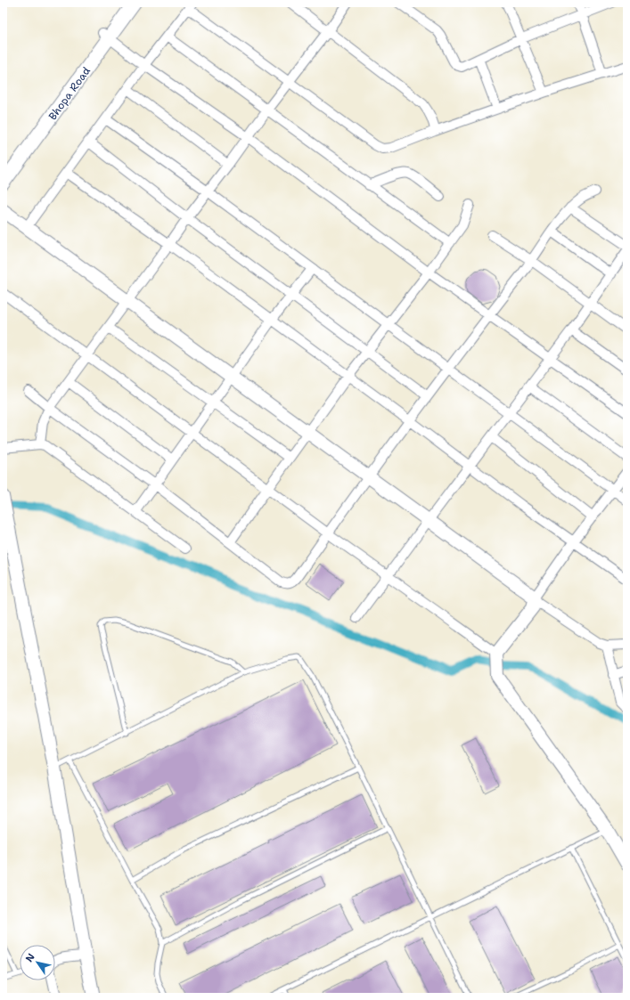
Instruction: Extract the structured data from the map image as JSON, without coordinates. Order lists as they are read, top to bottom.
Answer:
{
  "streets": {
    "main road": ["Bhopa Road"]
  },
  "north": "top left"
}
